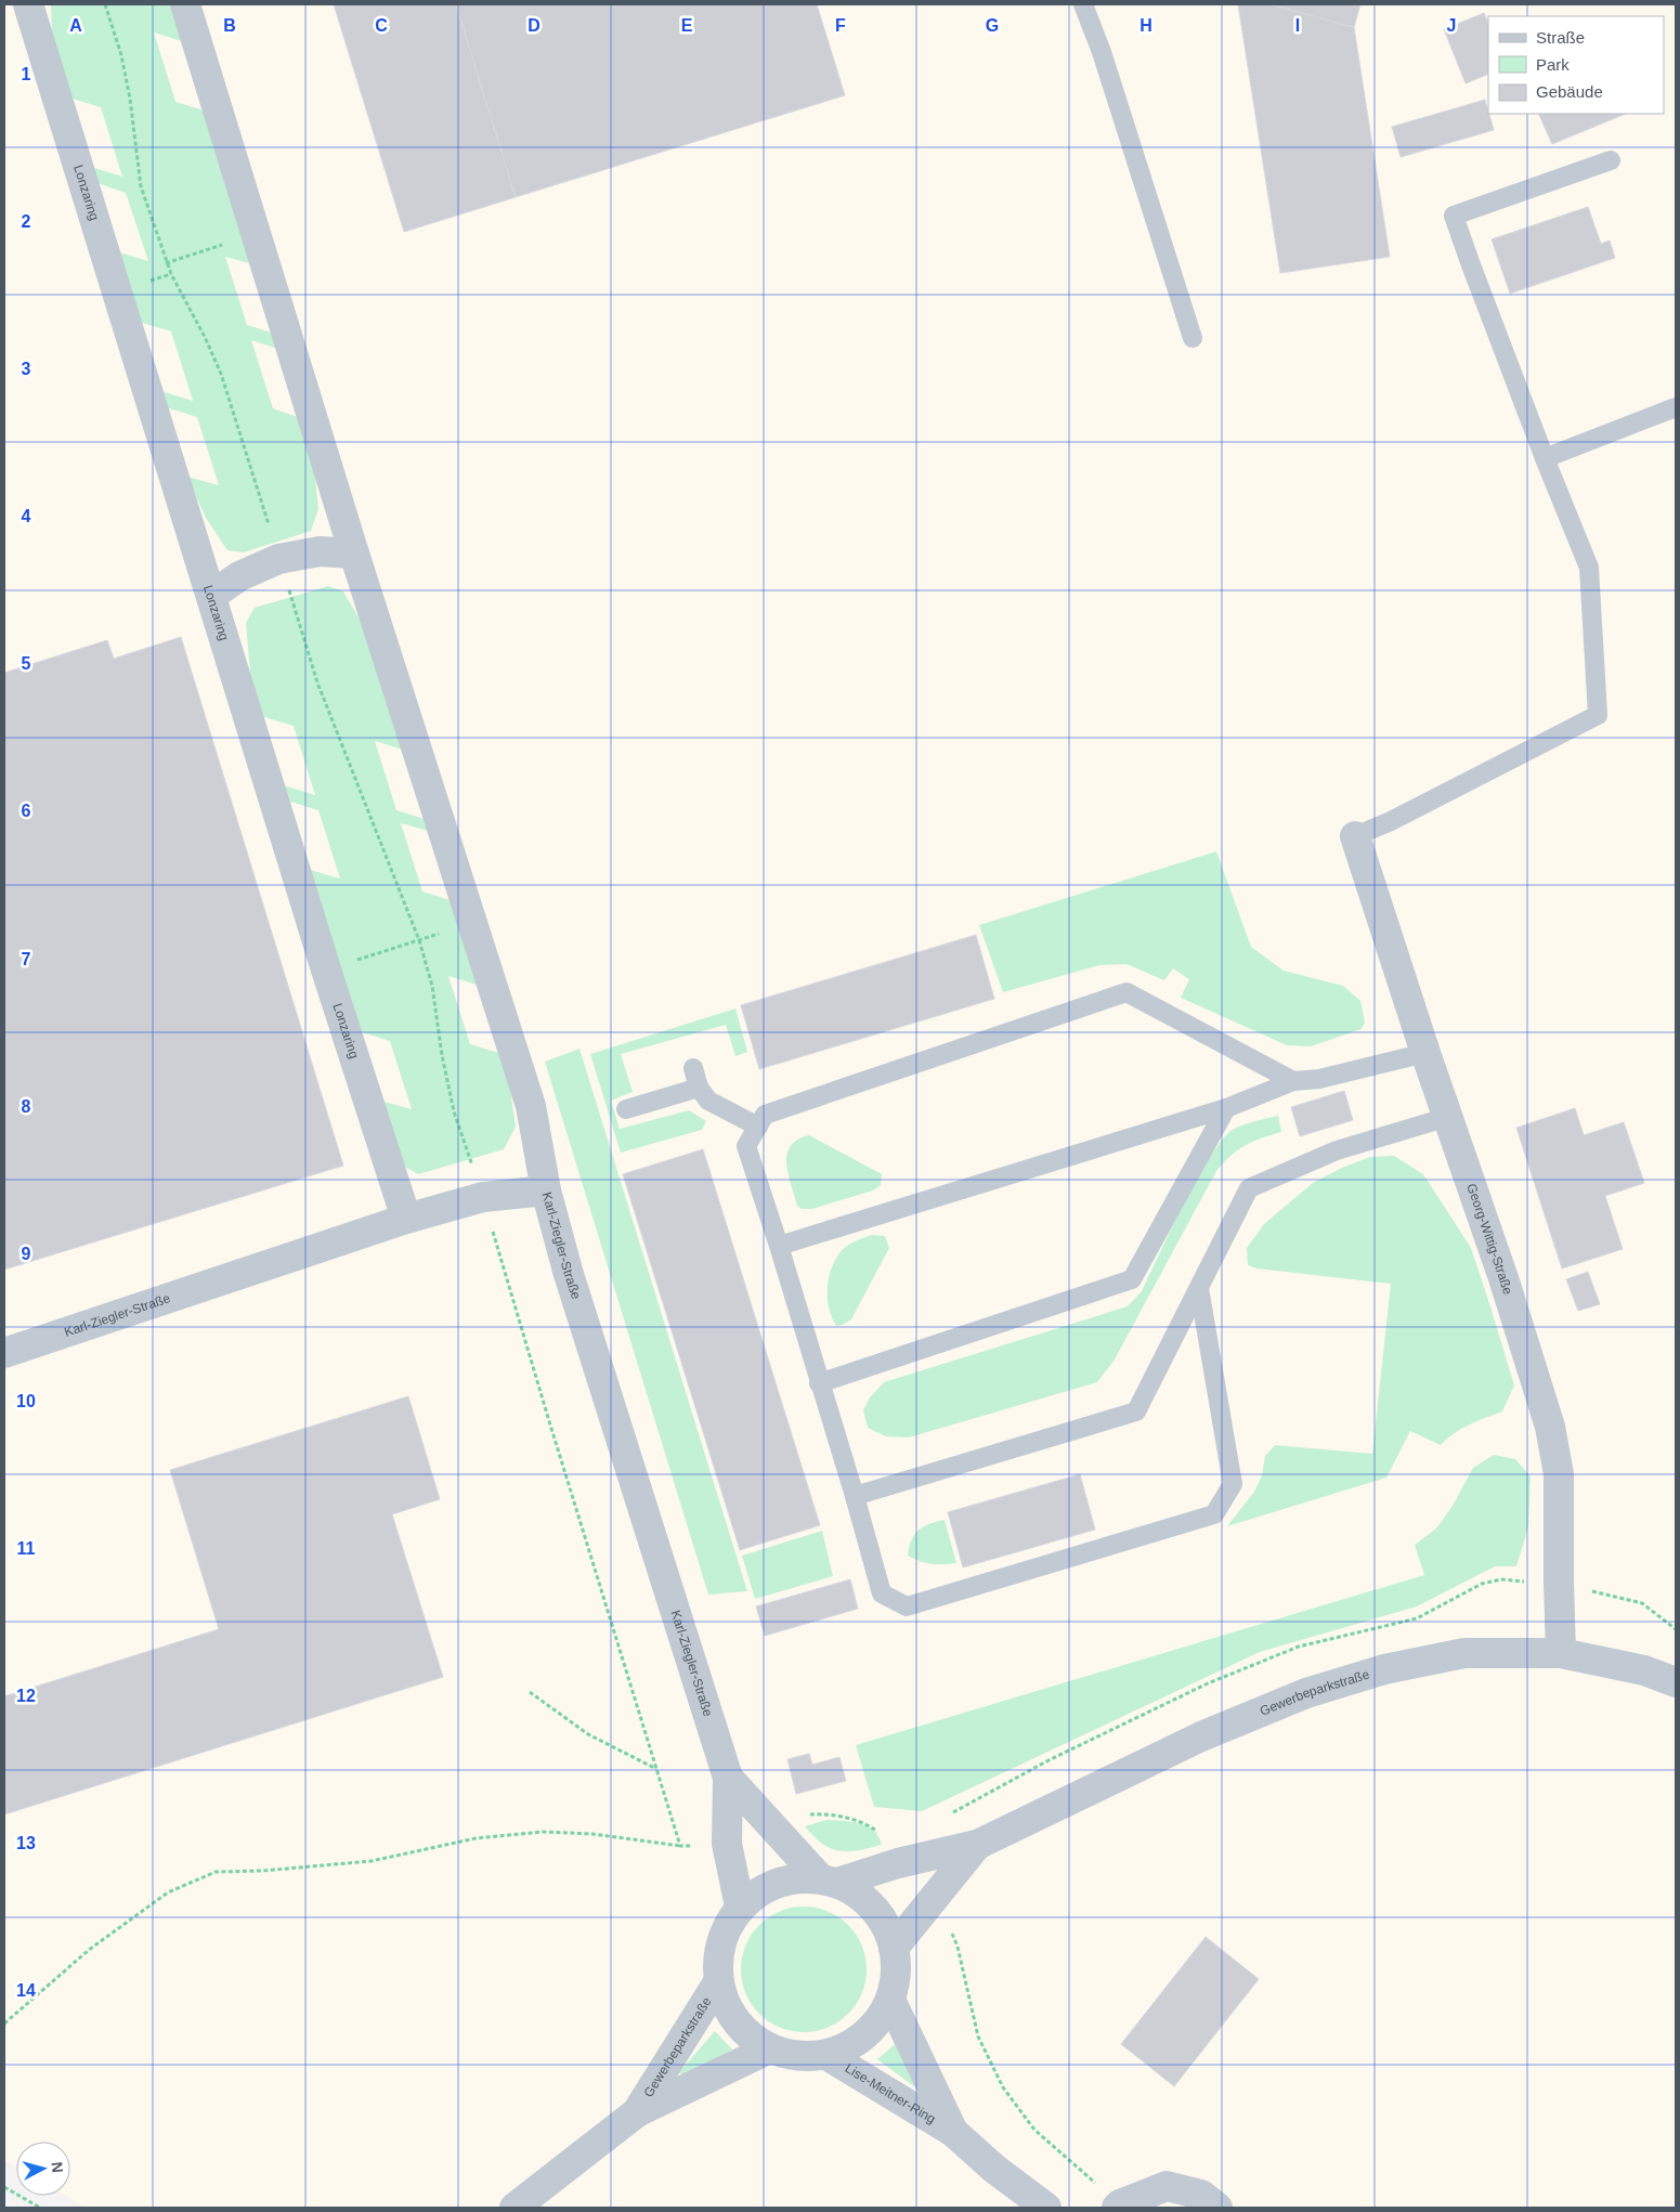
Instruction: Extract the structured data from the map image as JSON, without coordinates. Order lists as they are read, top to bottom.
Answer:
{
  "streets": {
    "street": [
      "Lonzaring",
      "Georg-Wittig-Straße",
      "Karl-Ziegler-Straße",
      "Gewerbeparkstraße",
      "Lise-Meitner-Ring"
    ]
  },
  "crossings": [
    ["Lonzaring", "Karl-Ziegler-Straße"],
    ["Georg-Wittig-Straße", "Gewerbeparkstraße"],
    ["Karl-Ziegler-Straße", "Gewerbeparkstraße"],
    ["Karl-Ziegler-Straße", "Lise-Meitner-Ring"],
    ["Gewerbeparkstraße", "Lise-Meitner-Ring"]
  ],
  "legend": ["Straße", "Park", "Gebäude"],
  "north": "right",
  "grid": {
    "columns": [
      "A",
      "B",
      "C",
      "D",
      "E",
      "F",
      "G",
      "H",
      "I",
      "J"
    ],
    "rows": [
      "1",
      "2",
      "3",
      "4",
      "5",
      "6",
      "7",
      "8",
      "9",
      "10",
      "11",
      "12",
      "13",
      "14"
    ]
  }
}
